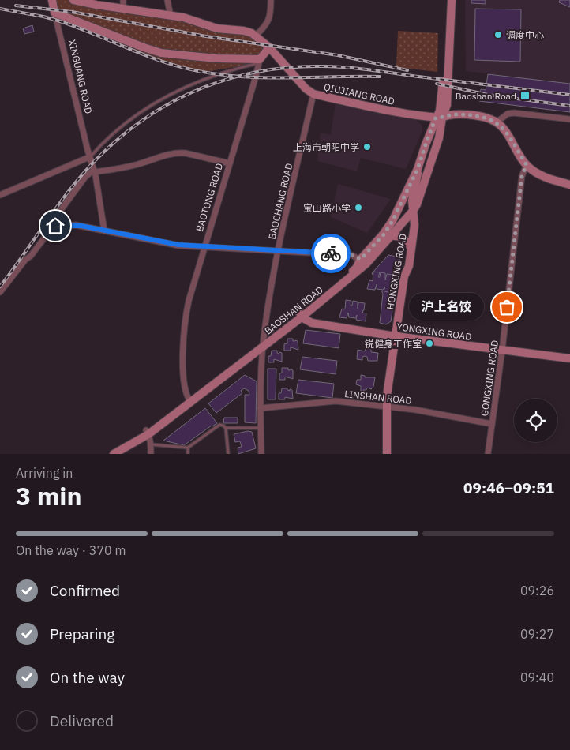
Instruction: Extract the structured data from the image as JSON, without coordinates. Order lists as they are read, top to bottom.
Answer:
{
  "streets": {
    "street": [
      "XINGUANG ROAD",
      "QIUJIANG ROAD",
      "BAOTONG ROAD",
      "BAOCHANG ROAD",
      "HONGXING ROAD",
      "BAOSHAN ROAD",
      "YONGXING ROAD",
      "GONGXING ROAD",
      "LINSHAN ROAD"
    ]
  },
  "crossings": [
    ["QIUJIANG ROAD", "BAOTONG ROAD"],
    ["QIUJIANG ROAD", "BAOCHANG ROAD"],
    ["QIUJIANG ROAD", "BAOSHAN ROAD"],
    ["QIUJIANG ROAD", "GONGXING ROAD"],
    ["BAOTONG ROAD", "BAOSHAN ROAD"],
    ["BAOCHANG ROAD", "BAOSHAN ROAD"],
    ["BAOCHANG ROAD", "LINSHAN ROAD"],
    ["HONGXING ROAD", "BAOSHAN ROAD"],
    ["HONGXING ROAD", "YONGXING ROAD"],
    ["HONGXING ROAD", "LINSHAN ROAD"],
    ["BAOSHAN ROAD", "YONGXING ROAD"],
    ["YONGXING ROAD", "GONGXING ROAD"],
    ["GONGXING ROAD", "LINSHAN ROAD"]
  ],
  "places": {
    "other": [
      "调度中心",
      "上海市朝阳中学",
      "宝山路小学",
      "沪上名饺",
      "锐健身工作室"
    ],
    "transit": ["Baoshan Road"]
  },
  "page": {
    "bubble": "沪上名饺",
    "heading": ["3 min", "Arriving in", "09:46–09:51"],
    "bar": "On the way · 370 m",
    "list": [
      ["Confirmed", "09:26"],
      ["Preparing", "09:27"],
      ["On the way", "09:40"],
      "Delivered"
    ]
  }
}
